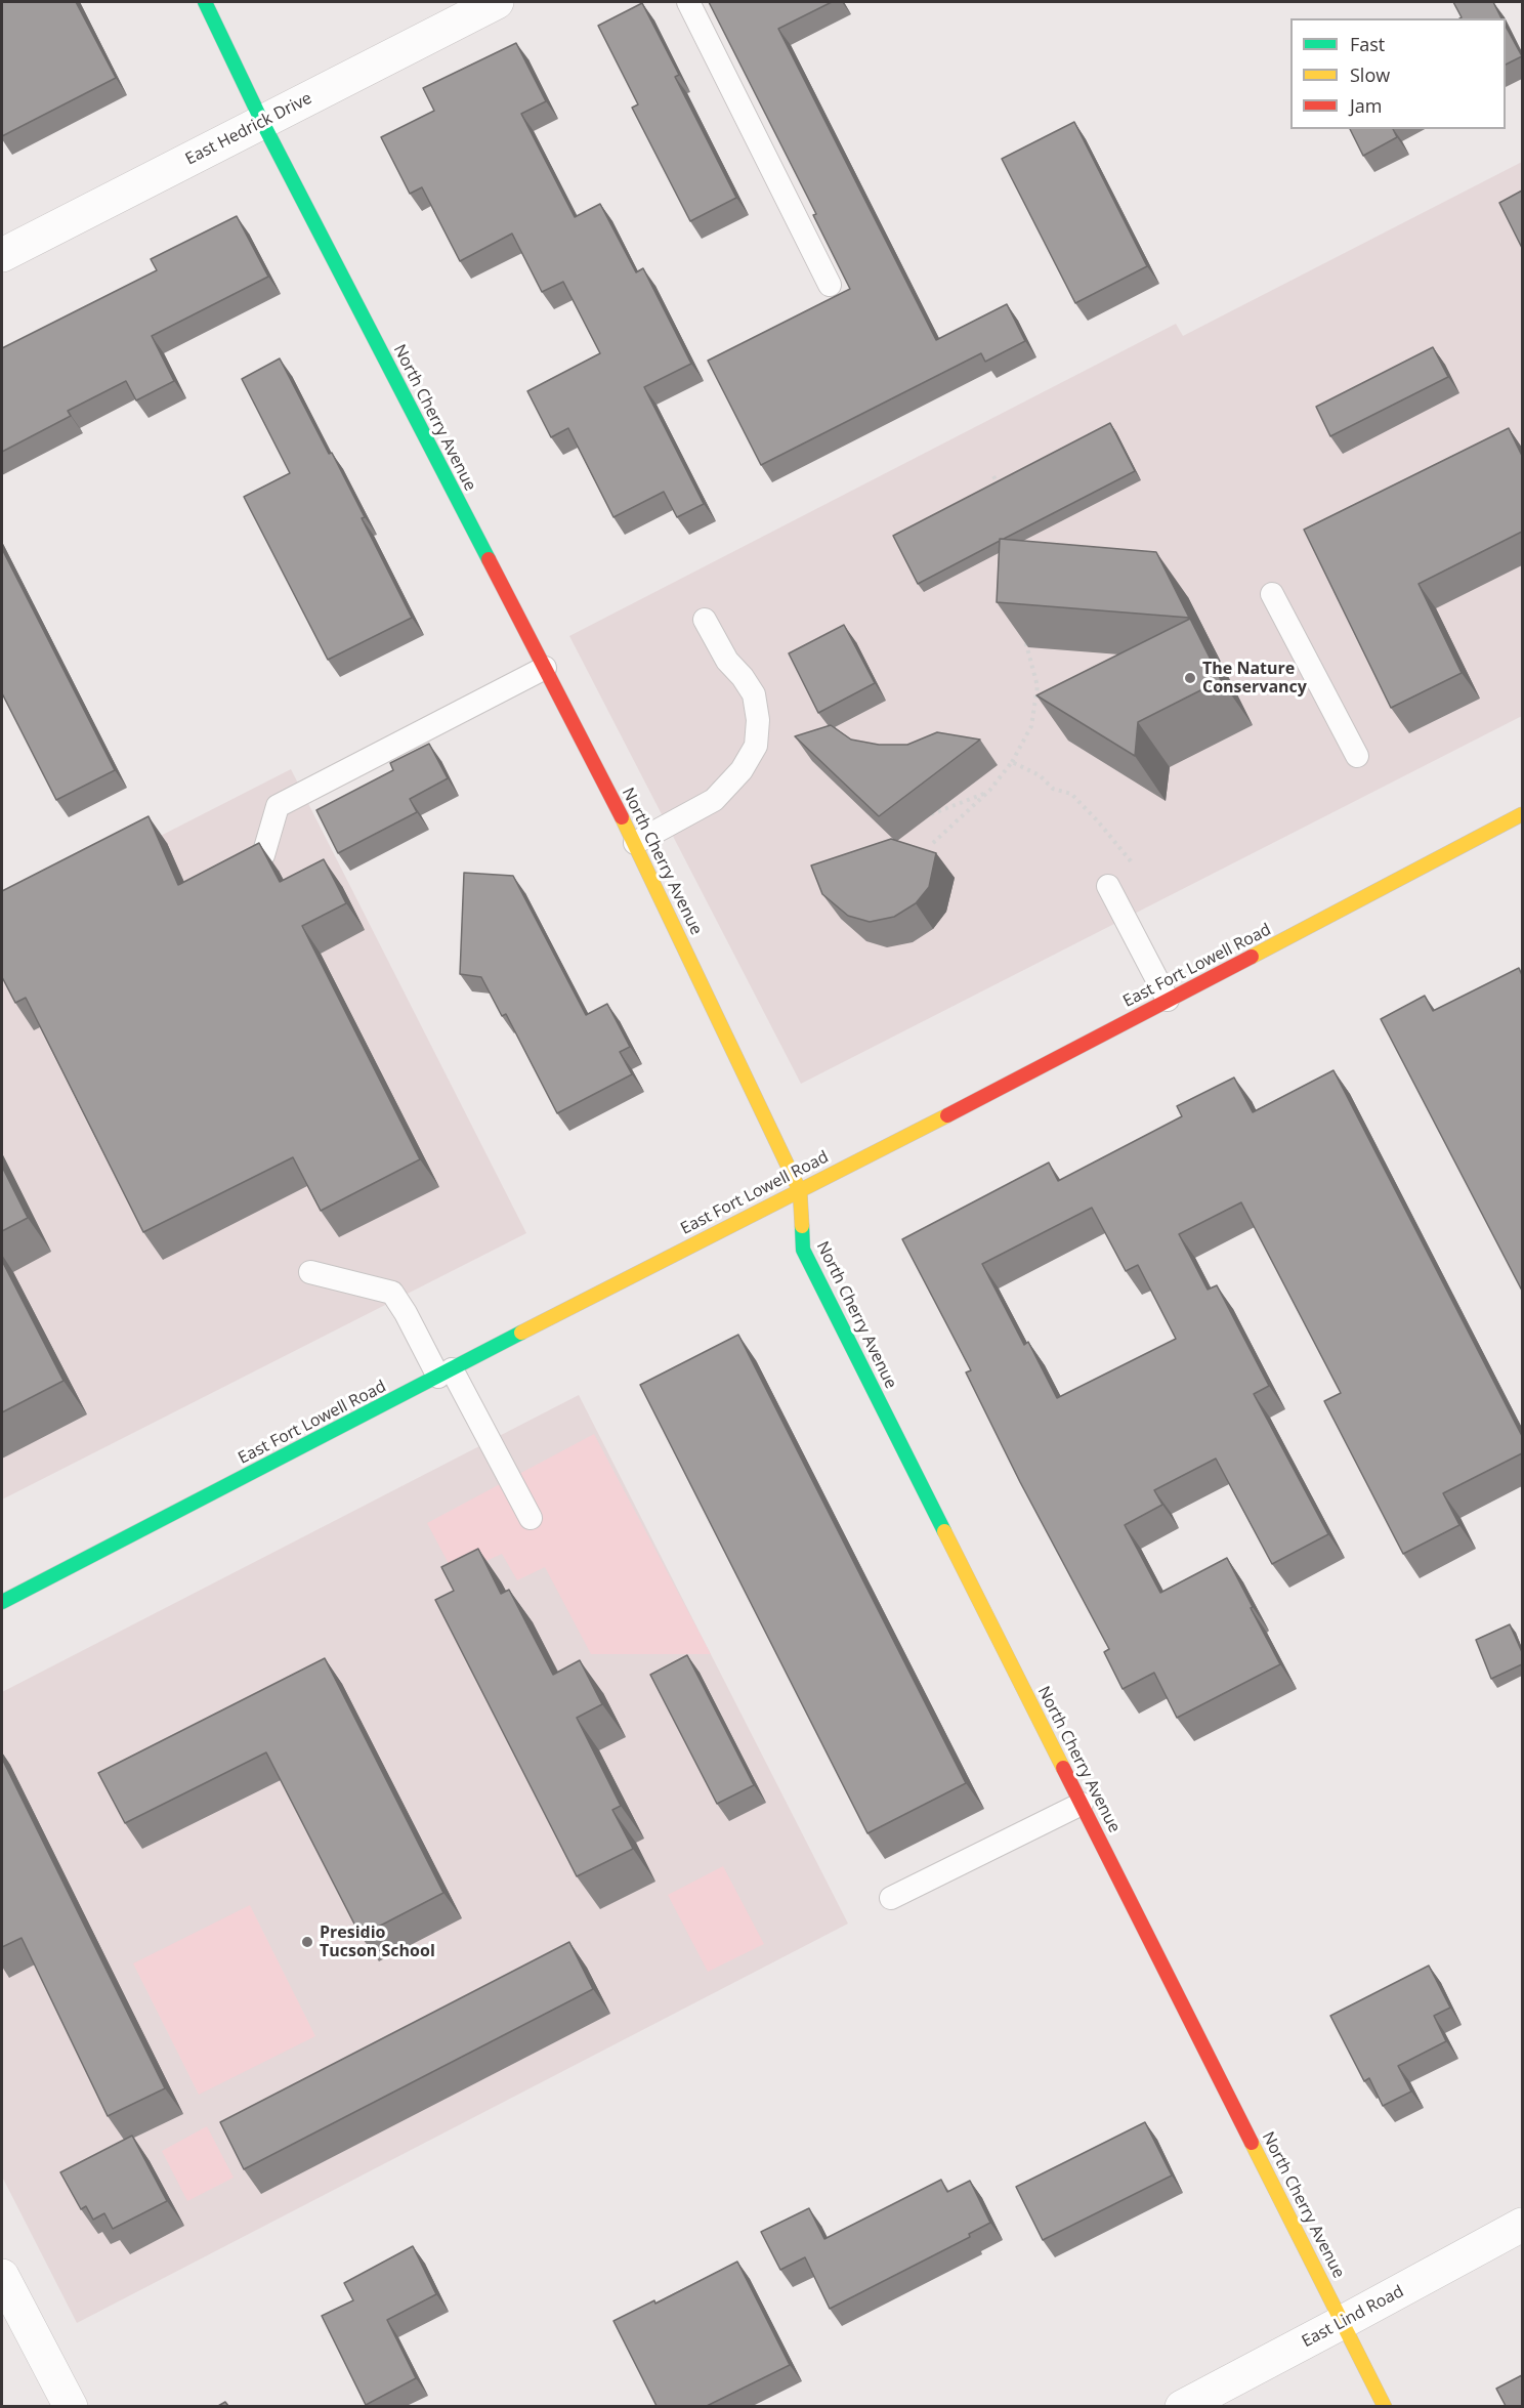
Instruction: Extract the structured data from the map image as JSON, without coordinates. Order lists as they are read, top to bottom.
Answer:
{
  "streets": {
    "street": [
      "East Hedrick Drive",
      "North Cherry Avenue",
      "East Fort Lowell Road",
      "East Lind Road"
    ]
  },
  "crossings": [
    ["East Hedrick Drive", "North Cherry Avenue"],
    ["North Cherry Avenue", "East Fort Lowell Road"],
    ["North Cherry Avenue", "East Lind Road"]
  ],
  "places": ["The Nature Conservancy", "Presidio Tucson School"],
  "legend": ["Fast", "Slow", "Jam"]
}
